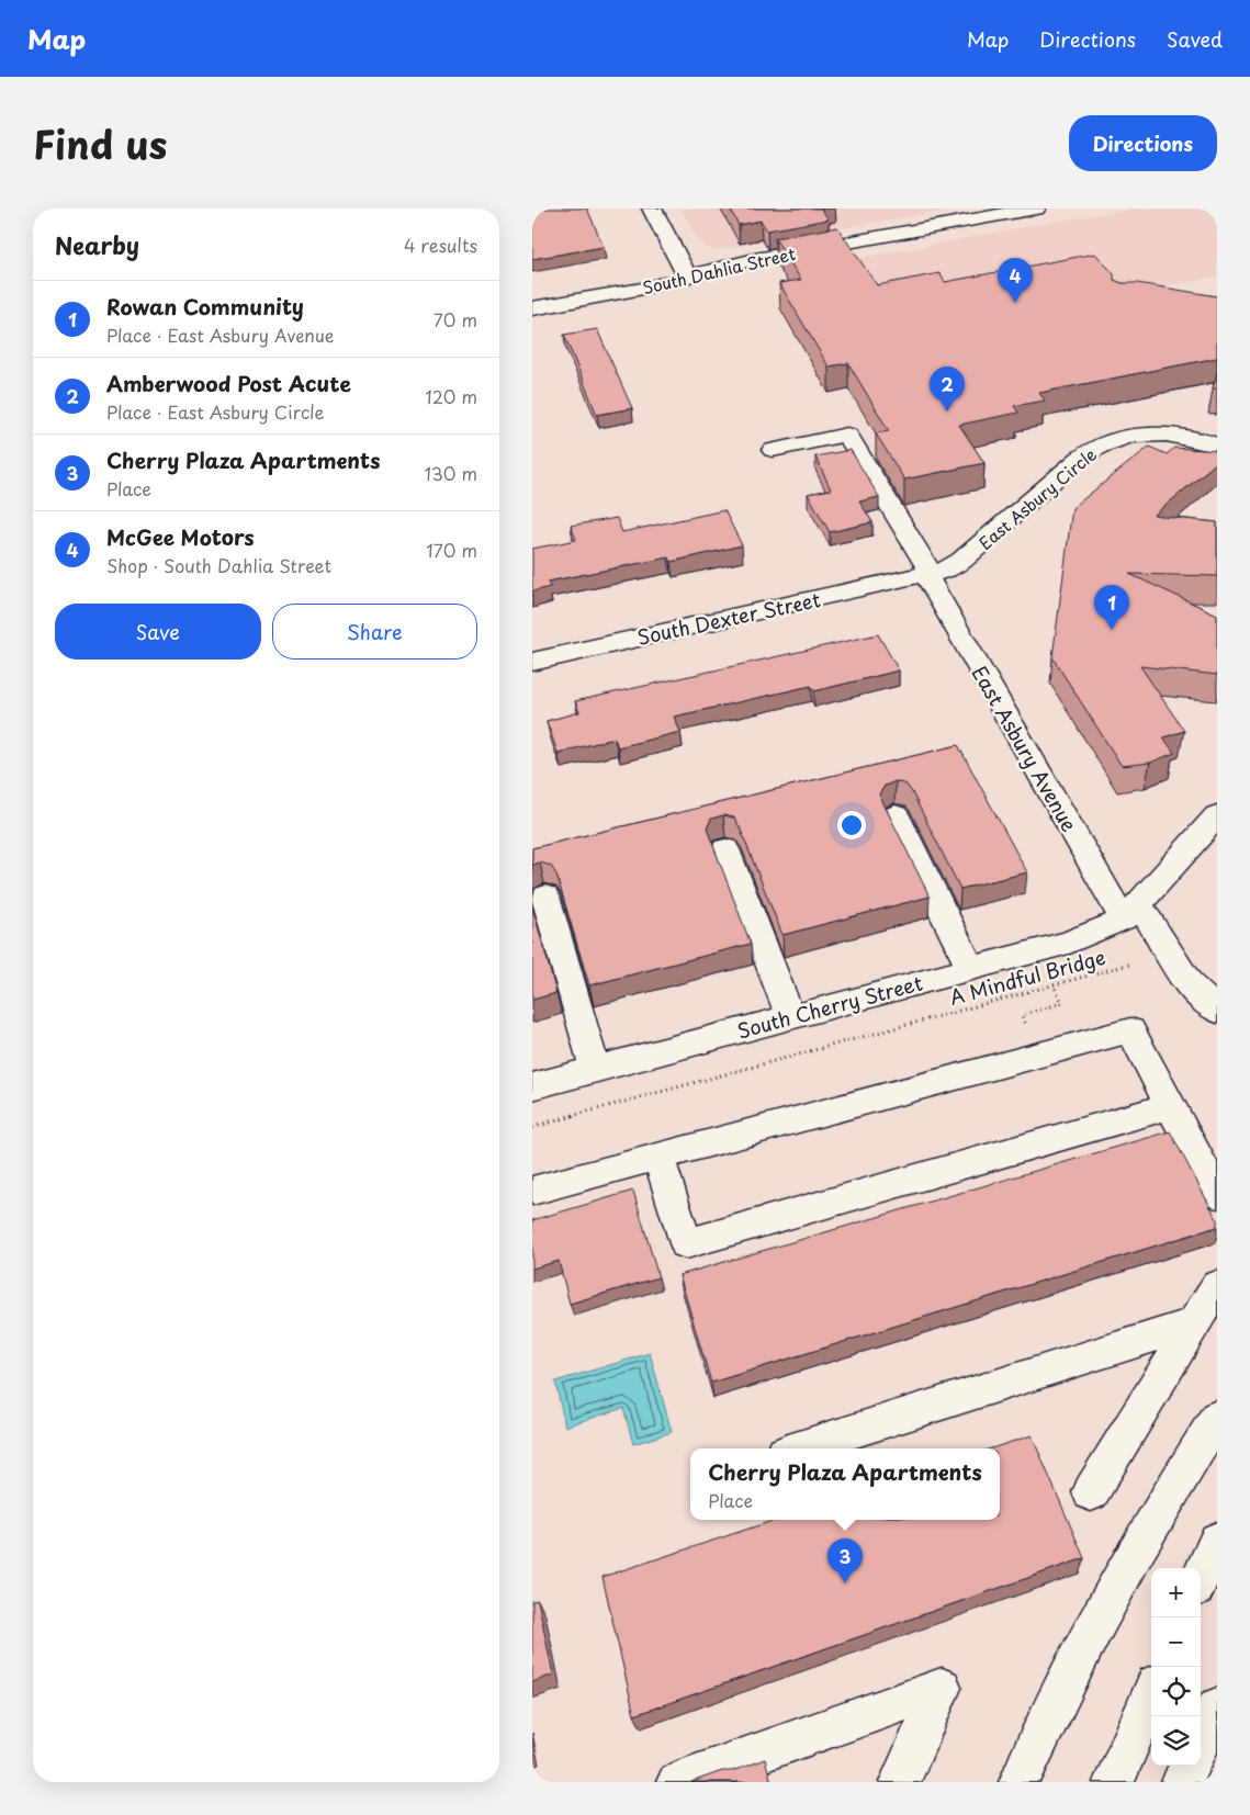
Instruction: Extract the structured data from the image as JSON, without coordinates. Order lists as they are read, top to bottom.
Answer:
{
  "streets": {
    "main road": [
      "South Dahlia Street",
      "East Asbury Circle",
      "South Dexter Street",
      "East Asbury Avenue",
      "South Cherry Street"
    ],
    "path": ["A Mindful Bridge"]
  },
  "crossings": [
    ["East Asbury Circle", "South Dexter Street"],
    ["East Asbury Circle", "East Asbury Avenue"],
    ["South Dexter Street", "East Asbury Avenue"],
    ["East Asbury Avenue", "South Cherry Street"]
  ],
  "page": {
    "header": "Map",
    "nav": ["Map", "Directions", "Saved"],
    "title": "Find us",
    "buttons": [
      "Directions",
      ["Save", "Share"]
    ],
    "heading": ["Nearby", "4 results"],
    "pins": [
      "4",
      "2",
      "1",
      "3"
    ],
    "list": [
      {
        "mark": "1",
        "name": "Rowan Community",
        "note": "Place · East Asbury Avenue",
        "value": "70 m"
      },
      {
        "mark": "2",
        "name": "Amberwood Post Acute",
        "note": "Place · East Asbury Circle",
        "value": "120 m"
      },
      {
        "mark": "3",
        "name": "Cherry Plaza Apartments",
        "note": "Place",
        "value": "130 m"
      },
      {
        "mark": "4",
        "name": "McGee Motors",
        "note": "Shop · South Dahlia Street",
        "value": "170 m"
      }
    ],
    "popup": ["Cherry Plaza Apartments", "Place"],
    "map_buttons": ["+", "−"]
  }
}
